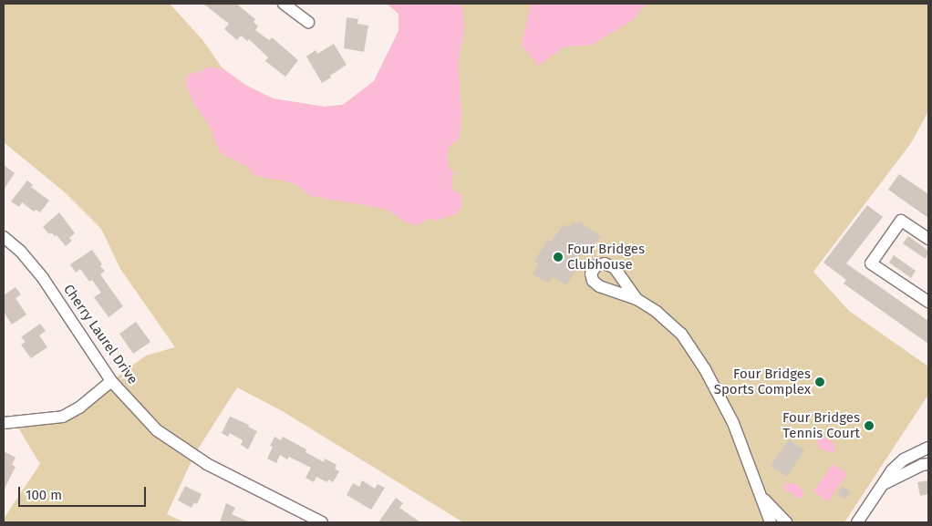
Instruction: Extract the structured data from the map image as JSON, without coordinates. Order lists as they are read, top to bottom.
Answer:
{
  "streets": {
    "street": ["Cherry Laurel Drive"]
  },
  "places": ["Four Bridges Clubhouse", "Four Bridges Sports Complex", "Four Bridges Tennis Court"],
  "scale_bar": "100 m"
}
